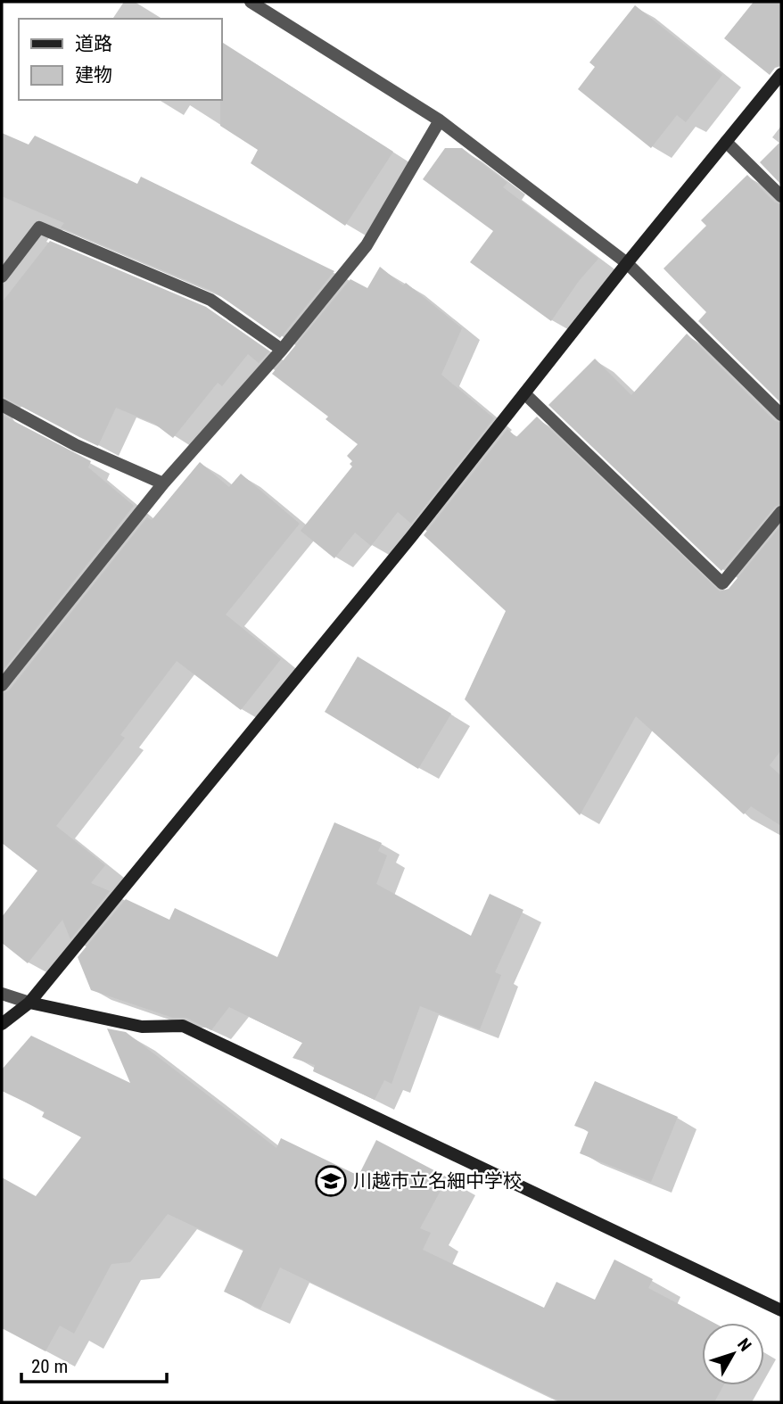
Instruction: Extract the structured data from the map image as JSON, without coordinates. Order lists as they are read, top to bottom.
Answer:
{
  "places": {
    "school or university": ["川越市立名細中学校"]
  },
  "legend": ["道路", "建物"],
  "scale_bar": "20 m",
  "north": "top right"
}
